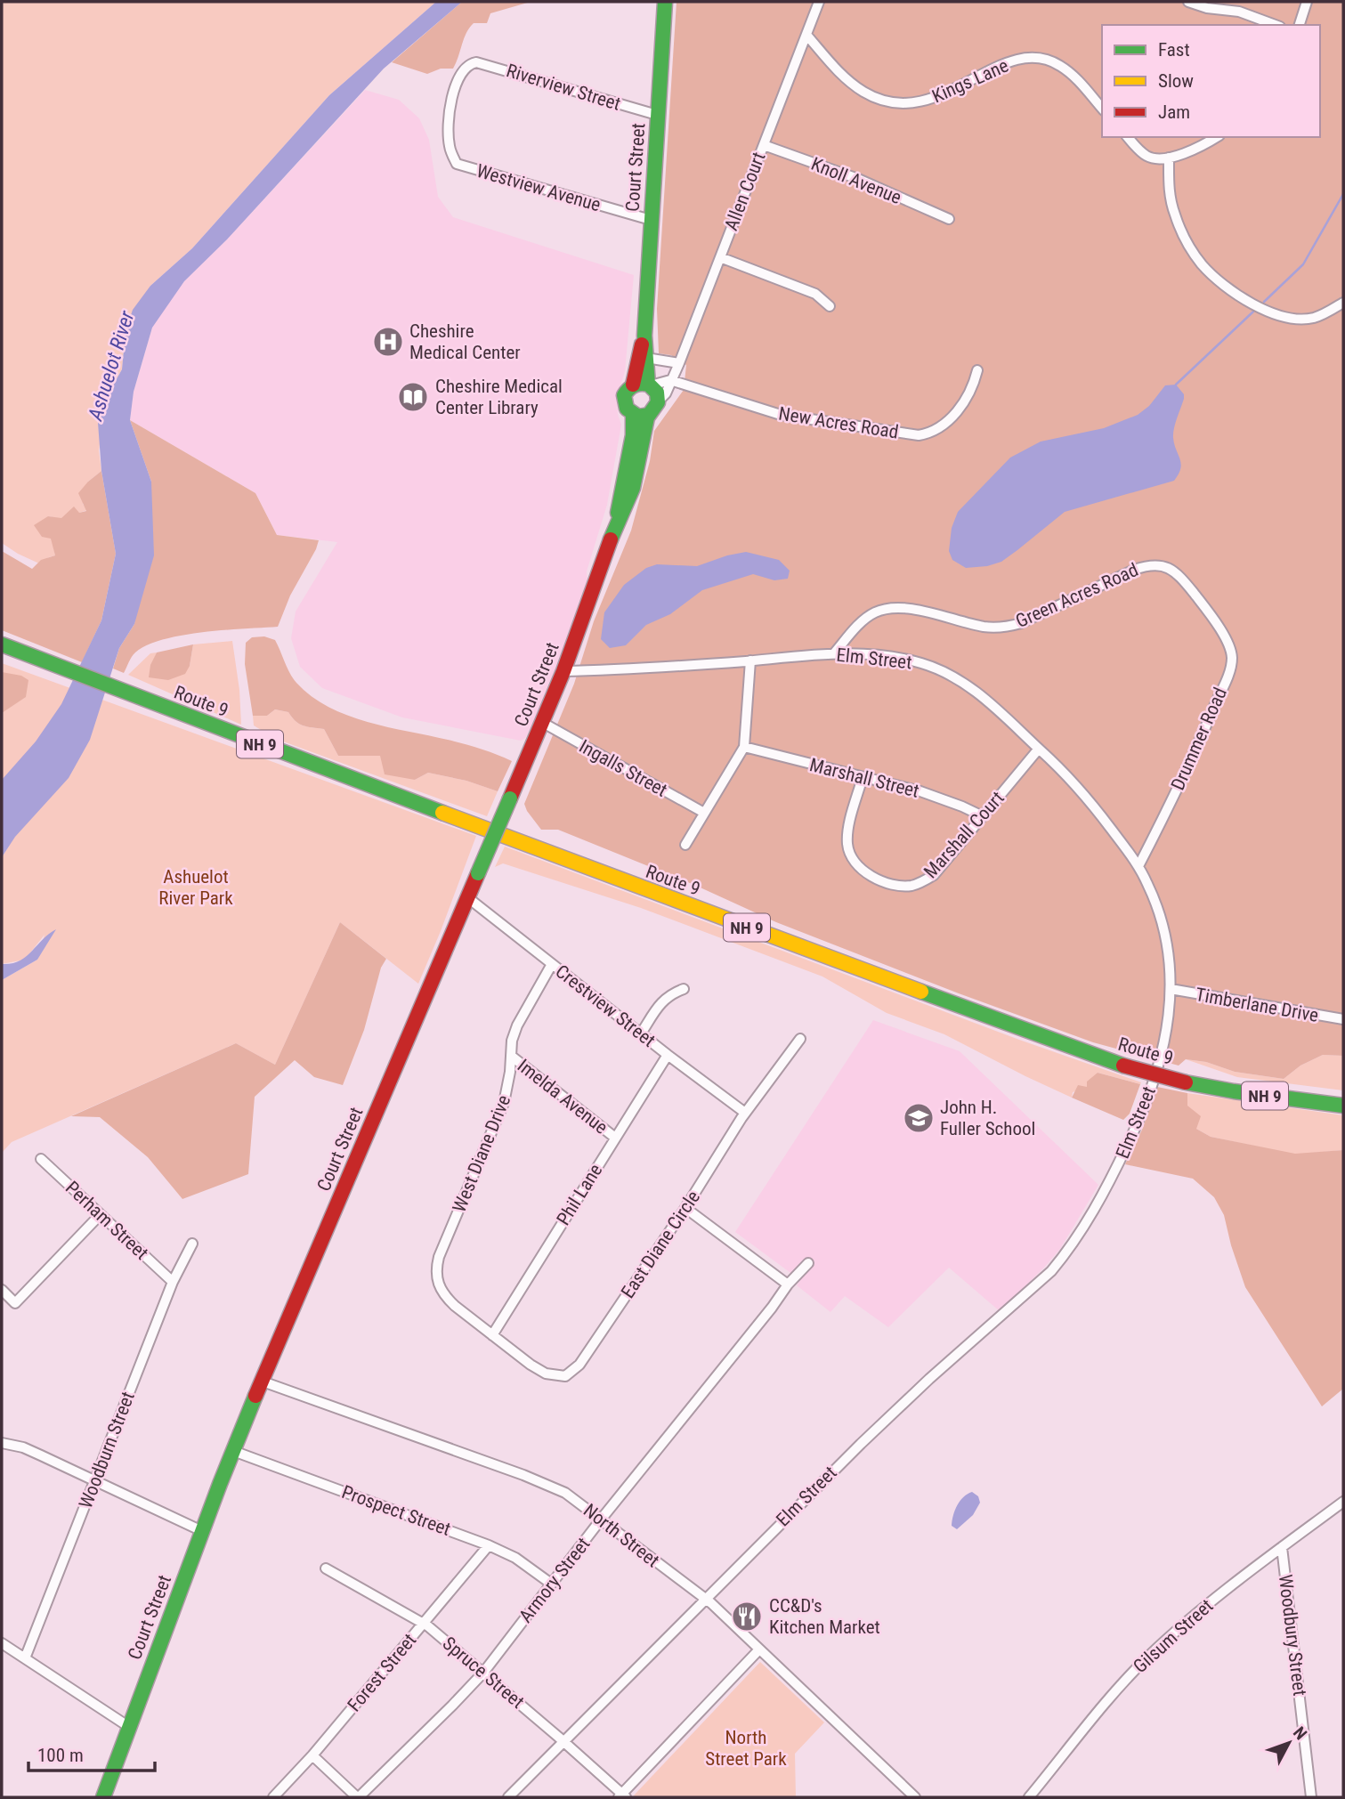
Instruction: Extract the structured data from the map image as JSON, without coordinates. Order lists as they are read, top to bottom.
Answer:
{
  "streets": {
    "main road": ["Court Street", "Route 9", "NH 9"],
    "street": [
      "Kings Lane",
      "Riverview Street",
      "Knoll Avenue",
      "Westview Avenue",
      "Allen Court",
      "New Acres Road",
      "Green Acres Road",
      "Elm Street",
      "Drummer Road",
      "Ingalls Street",
      "Marshall Street",
      "Marshall Court",
      "Timberlane Drive",
      "Crestview Street",
      "Imelda Avenue",
      "West Diane Drive",
      "Phil Lane",
      "Perham Street",
      "East Diane Circle",
      "Woodburn Street",
      "Prospect Street",
      "North Street",
      "Armory Street",
      "Woodbury Street",
      "Gilsum Street",
      "Forest Street",
      "Spruce Street"
    ]
  },
  "crossings": [
    ["Kings Lane", "Allen Court"],
    ["Riverview Street", "Court Street"],
    ["Riverview Street", "Westview Avenue"],
    ["Court Street", "Westview Avenue"],
    ["Court Street", "Allen Court"],
    ["Court Street", "Elm Street"],
    ["Court Street", "Ingalls Street"],
    ["Court Street", "Crestview Street"],
    ["Court Street", "Prospect Street"],
    ["Court Street", "North Street"],
    ["Knoll Avenue", "Allen Court"],
    ["Allen Court", "New Acres Road"],
    ["Green Acres Road", "Elm Street"],
    ["Green Acres Road", "Drummer Road"],
    ["Elm Street", "Drummer Road"],
    ["Elm Street", "Marshall Court"],
    ["Elm Street", "Timberlane Drive"],
    ["Elm Street", "North Street"],
    ["Elm Street", "Spruce Street"],
    ["Route 9", "NH 9"],
    ["Marshall Street", "Marshall Court"],
    ["Crestview Street", "West Diane Drive"],
    ["Crestview Street", "Phil Lane"],
    ["Crestview Street", "East Diane Circle"],
    ["Imelda Avenue", "West Diane Drive"],
    ["Imelda Avenue", "Phil Lane"],
    ["West Diane Drive", "Phil Lane"],
    ["West Diane Drive", "East Diane Circle"],
    ["Phil Lane", "East Diane Circle"],
    ["Perham Street", "Woodburn Street"],
    ["Prospect Street", "Armory Street"],
    ["Prospect Street", "Forest Street"],
    ["North Street", "Armory Street"],
    ["Armory Street", "Spruce Street"],
    ["Woodbury Street", "Gilsum Street"],
    ["Forest Street", "Spruce Street"]
  ],
  "water": ["Ashuelot River"],
  "parks": ["Ashuelot River Park", "North Street Park"],
  "places": {
    "hospital": ["Cheshire Medical Center"],
    "library": ["Cheshire Medical Center Library"],
    "school or university": ["John H. Fuller School"],
    "restaurant": ["CC&D's Kitchen Market"]
  },
  "legend": ["Fast", "Slow", "Jam"],
  "scale_bar": "100 m",
  "north": "top right"
}
